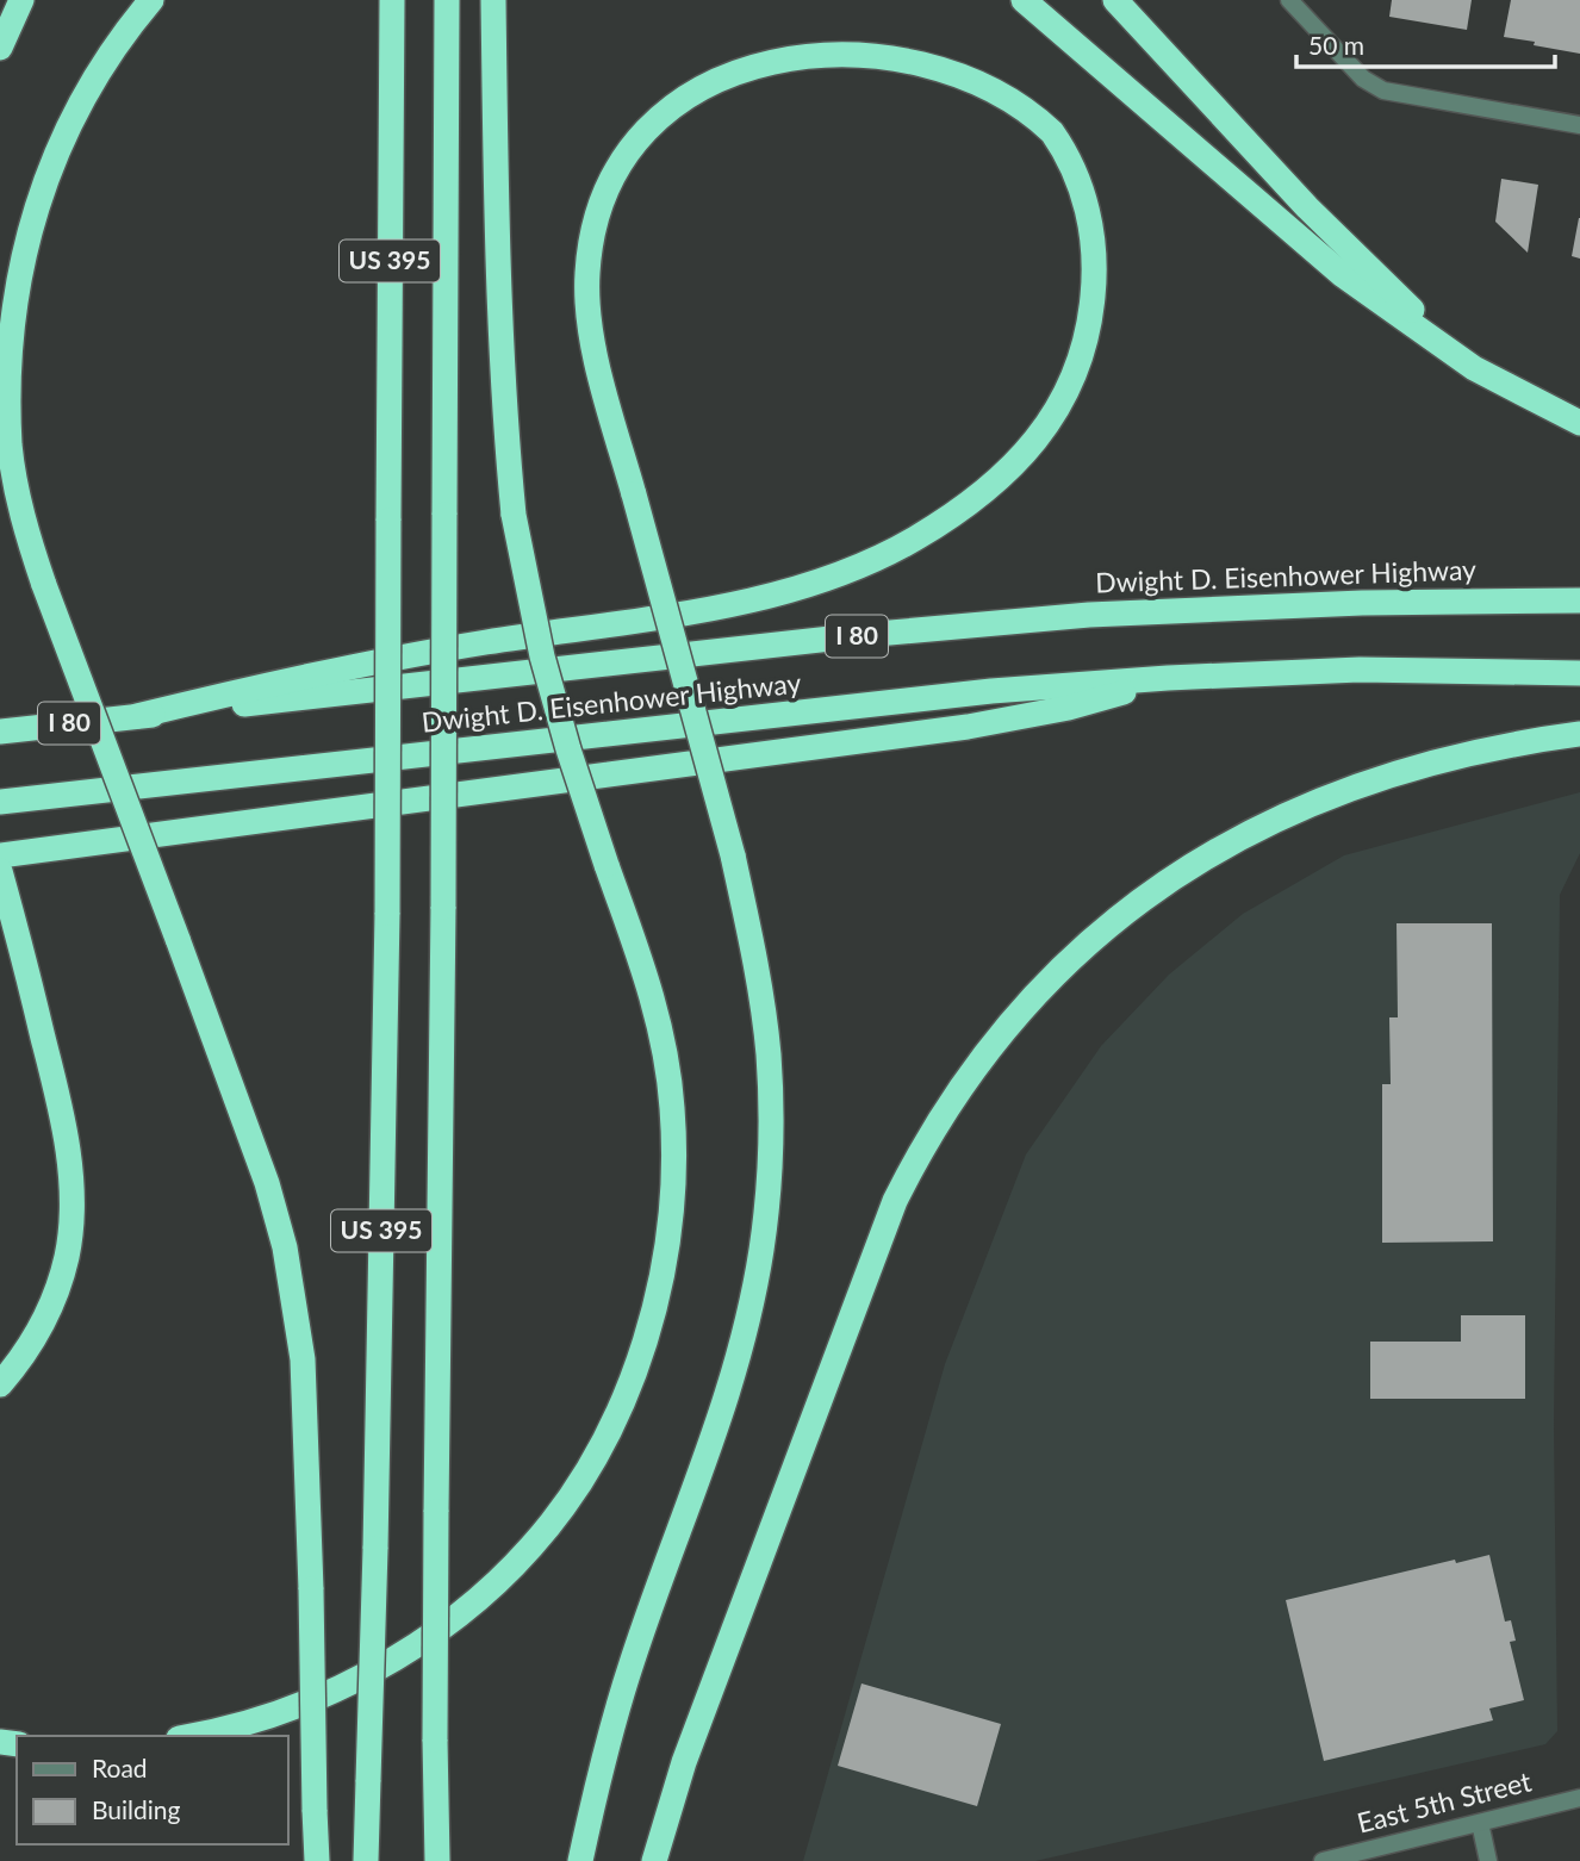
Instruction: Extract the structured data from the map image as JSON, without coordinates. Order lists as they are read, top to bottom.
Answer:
{
  "streets": {
    "highway": ["US 395", "Dwight D. Eisenhower Highway", "I 80"],
    "street": ["East 5th Street"]
  },
  "legend": ["Road", "Building"],
  "scale_bar": "50 m"
}
